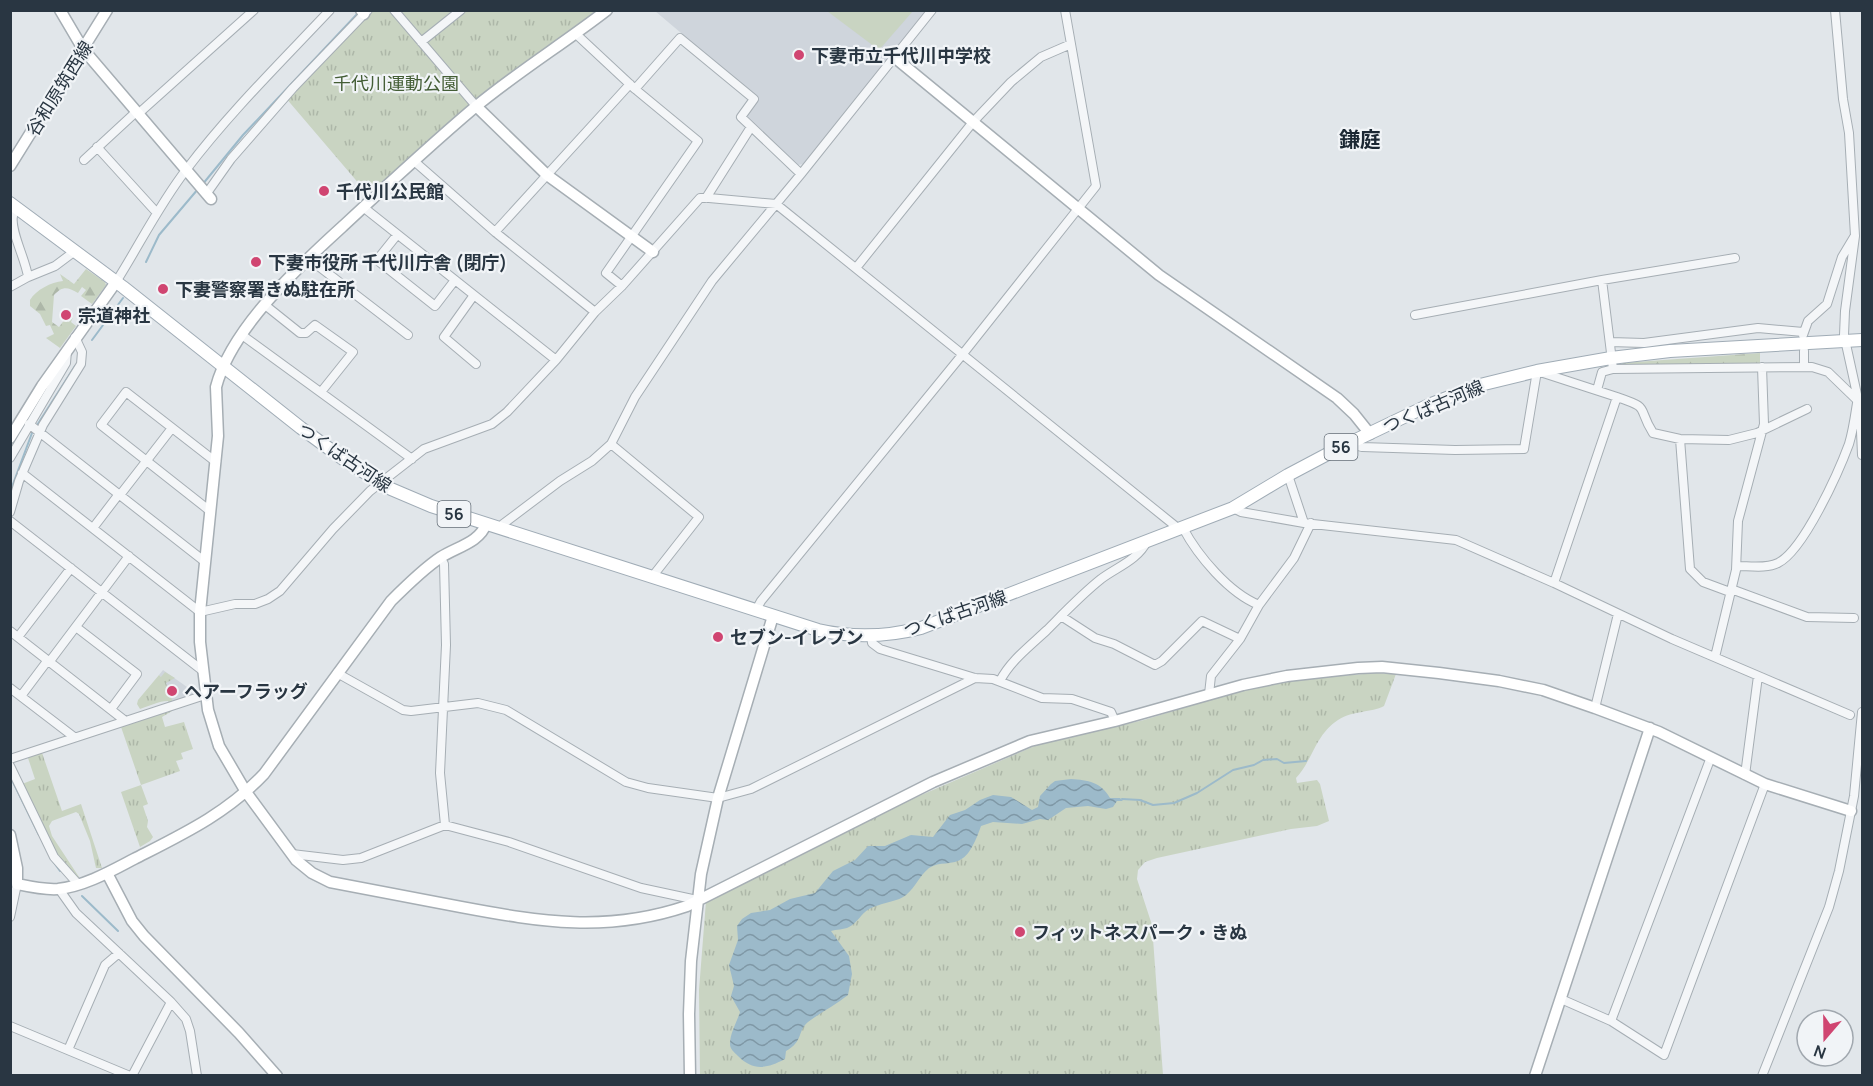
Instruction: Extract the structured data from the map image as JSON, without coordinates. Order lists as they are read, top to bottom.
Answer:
{
  "streets": {
    "main road": ["つくば古河線", "56"],
    "street": ["谷和原筑西線"]
  },
  "districts": ["鎌庭"],
  "parks": ["千代川運動公園"],
  "places": [
    "下妻市立千代川中学校",
    "千代川公民館",
    "下妻市役所 千代川庁舎 (閉庁)",
    "下妻警察署きぬ駐在所",
    "宗道神社",
    "セブン-イレブン",
    "ヘアーフラッグ",
    "フィットネスパーク・きぬ"
  ],
  "north": "bottom"
}
